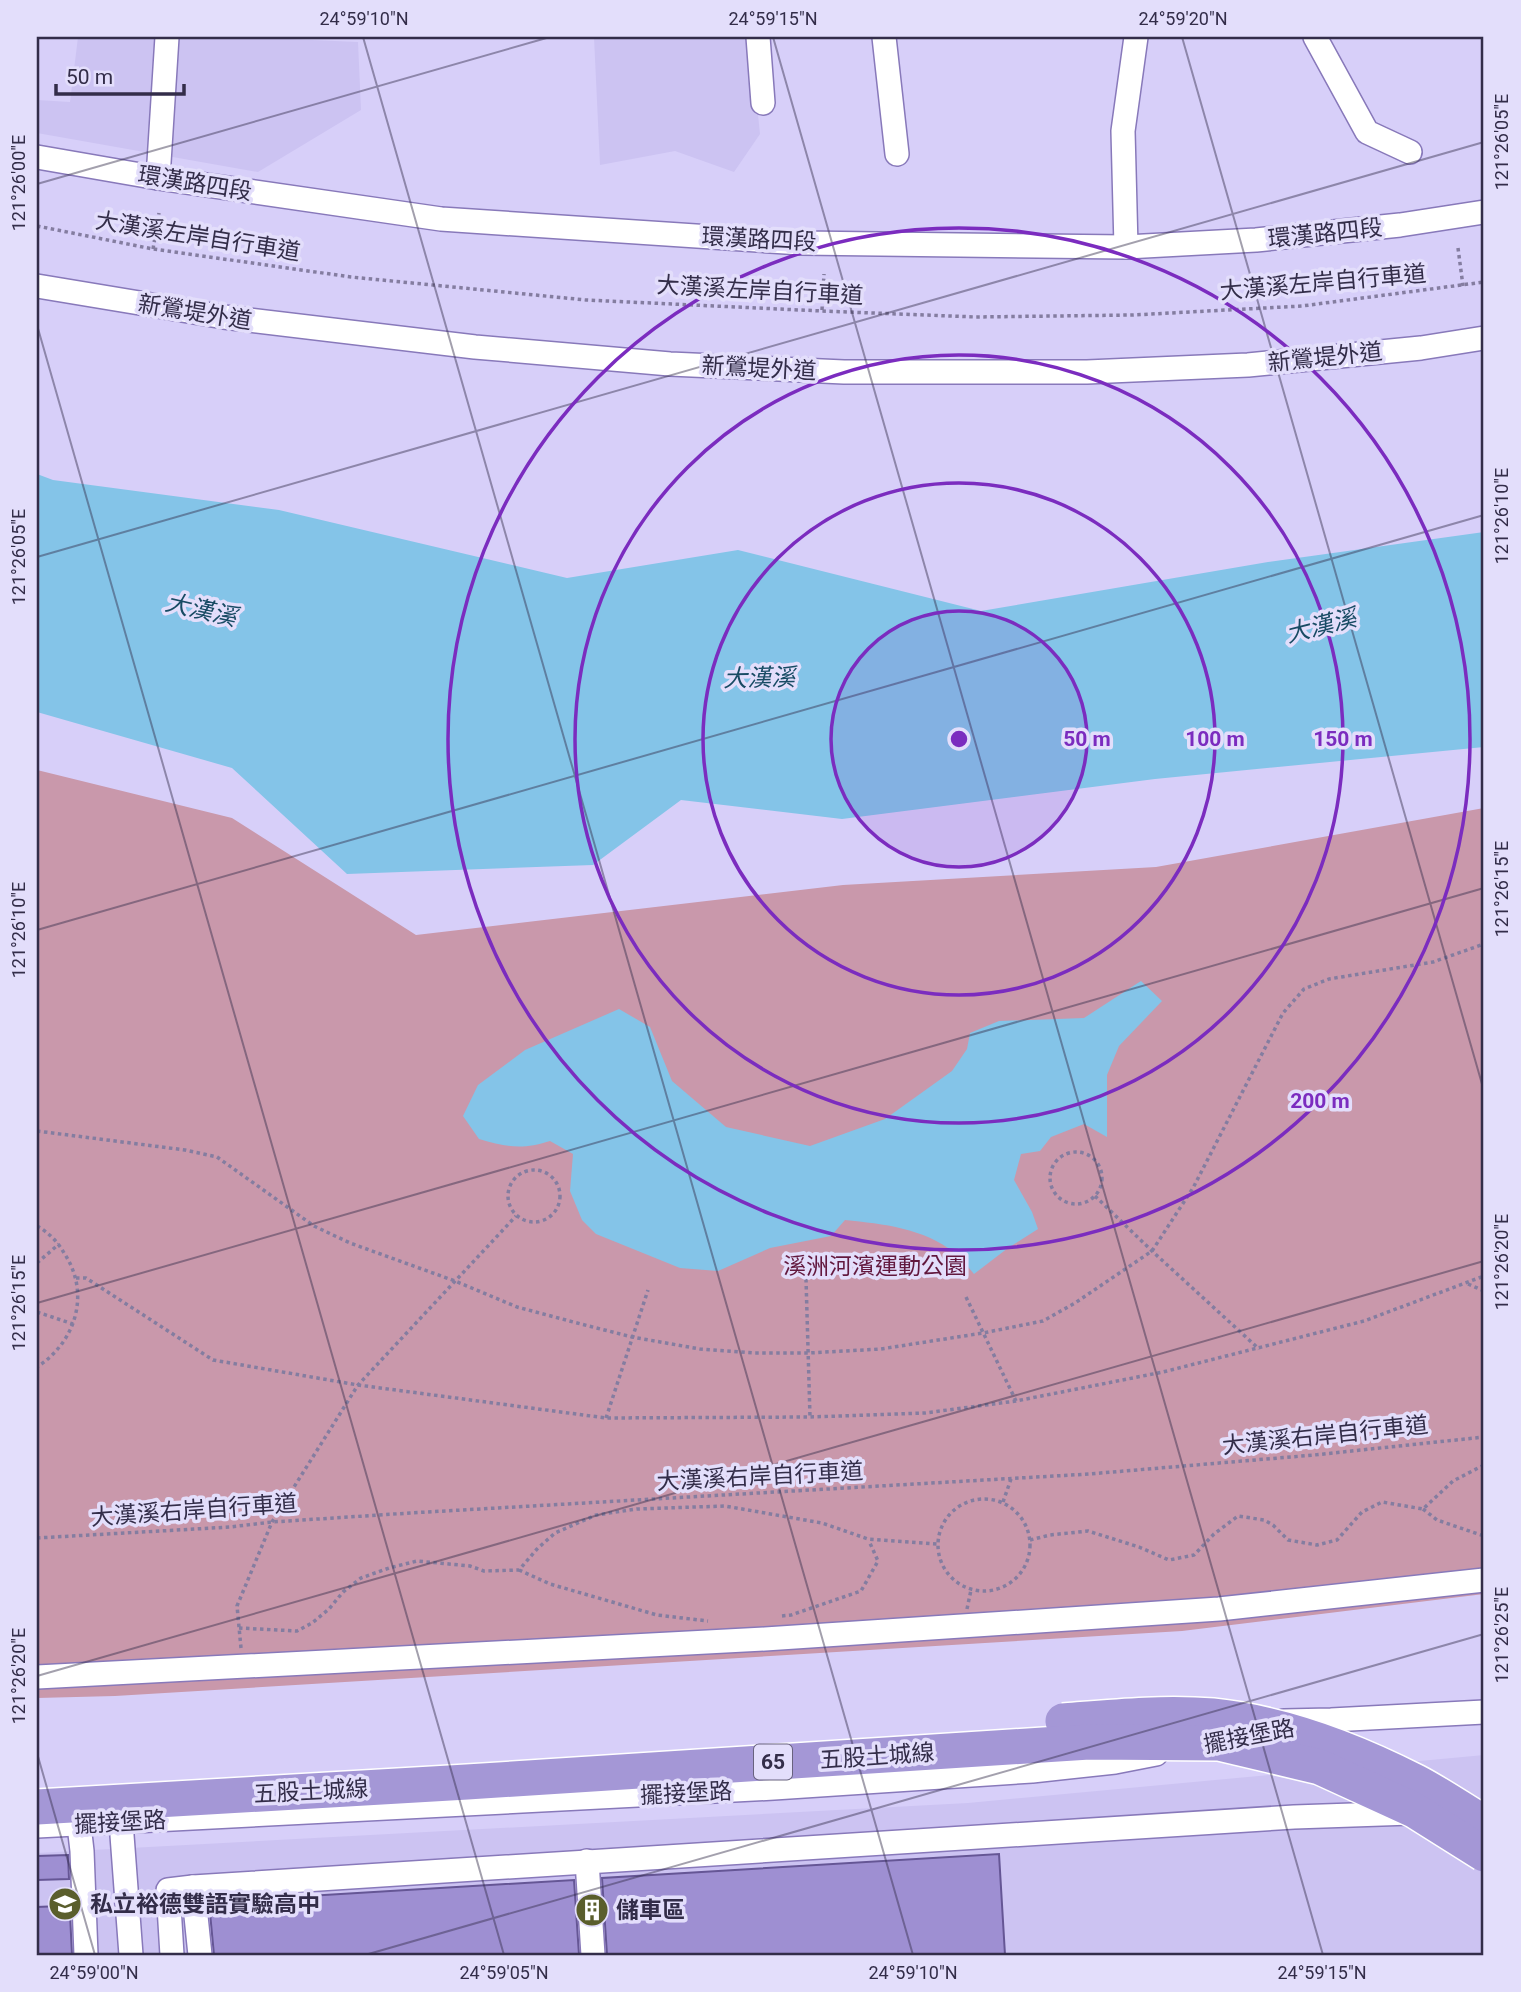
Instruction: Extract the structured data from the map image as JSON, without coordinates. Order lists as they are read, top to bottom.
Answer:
{
  "streets": {
    "highway": ["五股土城線", "65"],
    "street": ["環漢路四段", "新鶯堤外道", "擺接堡路"],
    "path": ["大漢溪左岸自行車道", "大漢溪右岸自行車道"]
  },
  "water": ["大漢溪"],
  "parks": ["溪洲河濱運動公園"],
  "places": {
    "school or university": ["私立裕德雙語實驗高中"],
    "building": ["儲車區"]
  },
  "scale_bar": "50 m",
  "coordinates": [
    "24°59'10\"N",
    "24°59'15\"N",
    "24°59'20\"N",
    "121°26'05\"E",
    "121°26'00\"E",
    "121°26'10\"E",
    "121°26'15\"E",
    "121°26'20\"E",
    "121°26'25\"E",
    "24°59'00\"N",
    "24°59'05\"N"
  ],
  "rings": [
    "50 m",
    "100 m",
    "150 m",
    "200 m"
  ]
}
